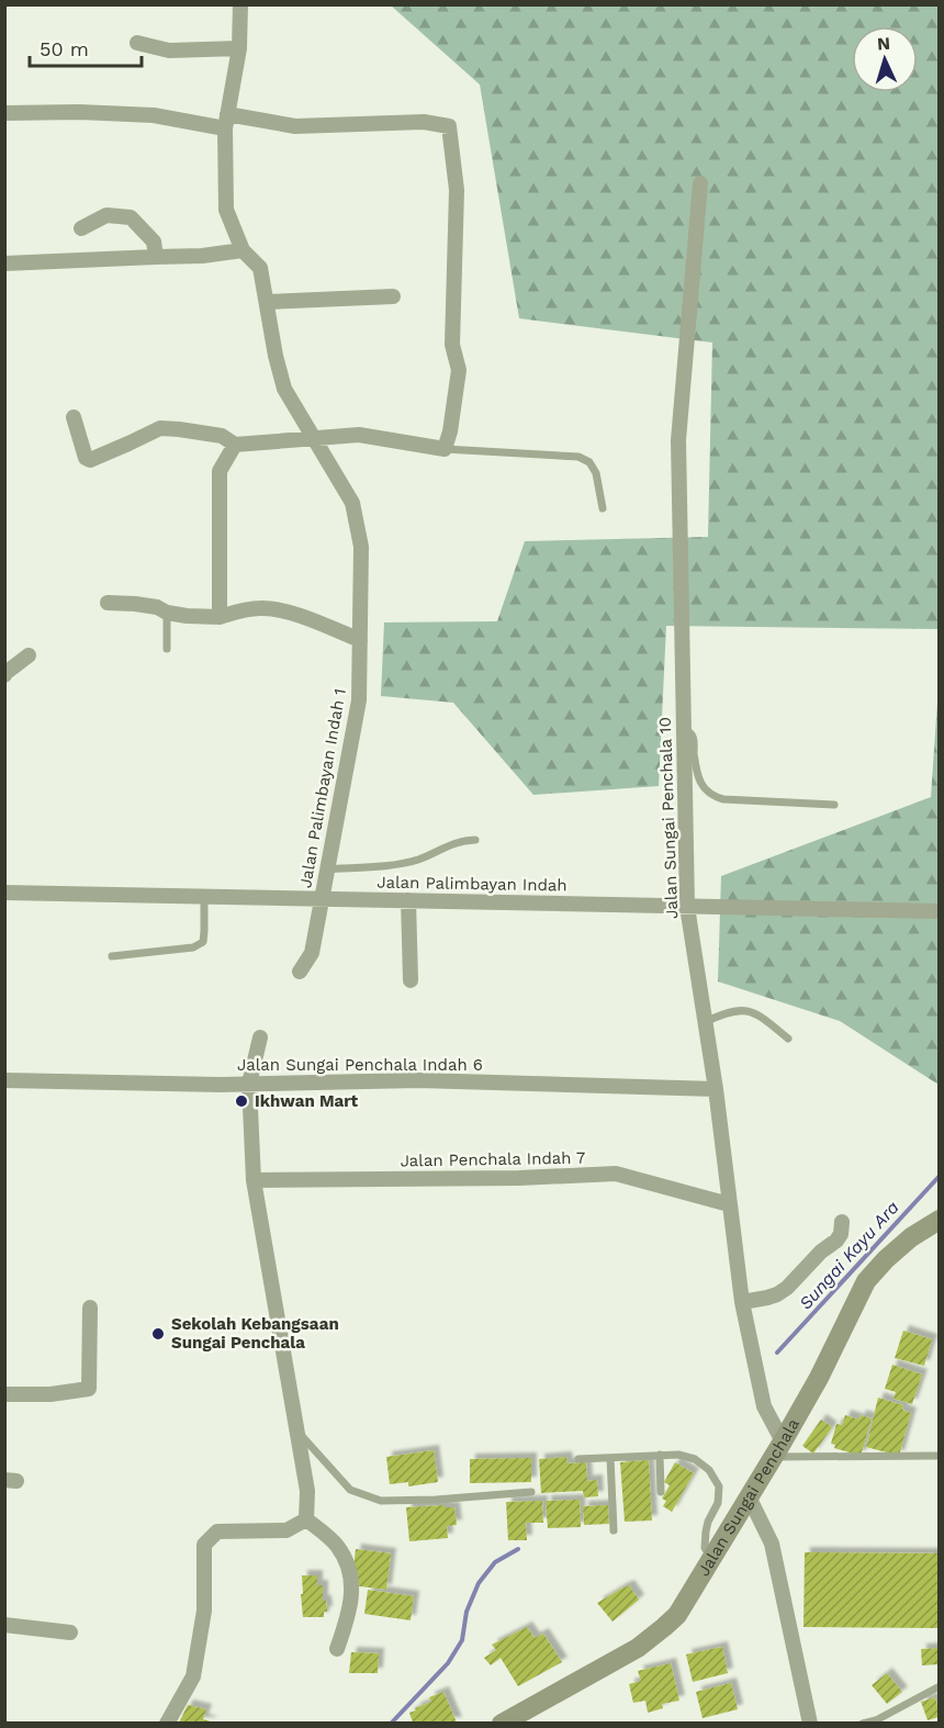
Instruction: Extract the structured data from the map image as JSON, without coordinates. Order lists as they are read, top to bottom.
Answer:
{
  "streets": {
    "street": [
      "Jalan Palimbayan Indah 1",
      "Jalan Sungai Penchala 10",
      "Jalan Palimbayan Indah",
      "Jalan Sungai Penchala Indah 6",
      "Jalan Penchala Indah 7",
      "Jalan Sungai Penchala"
    ]
  },
  "crossings": [
    ["Jalan Palimbayan Indah 1", "Jalan Palimbayan Indah"],
    ["Jalan Sungai Penchala 10", "Jalan Palimbayan Indah"],
    ["Jalan Sungai Penchala 10", "Jalan Sungai Penchala Indah 6"],
    ["Jalan Sungai Penchala 10", "Jalan Penchala Indah 7"],
    ["Jalan Sungai Penchala 10", "Jalan Sungai Penchala"]
  ],
  "water": ["Sungai Kayu Ara"],
  "places": ["Ikhwan Mart", "Sekolah Kebangsaan Sungai Penchala"],
  "scale_bar": "50 m",
  "north": "top"
}
